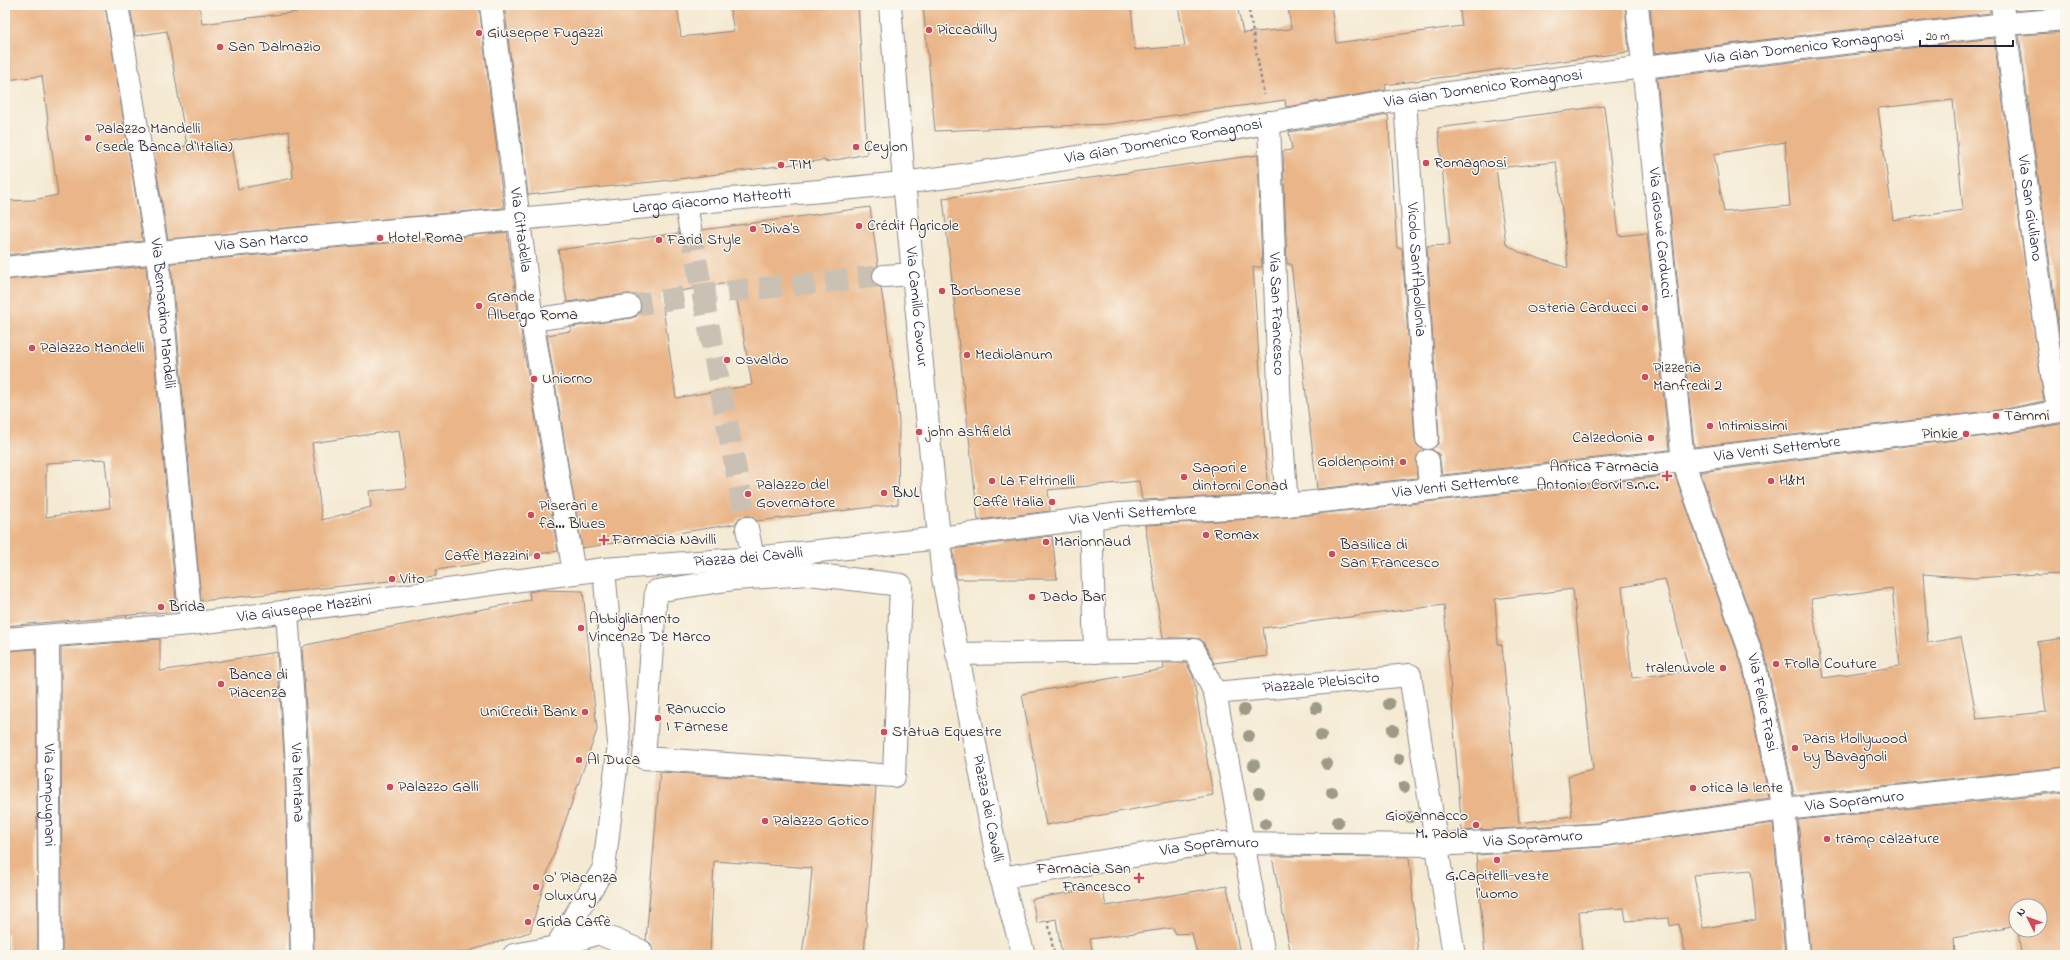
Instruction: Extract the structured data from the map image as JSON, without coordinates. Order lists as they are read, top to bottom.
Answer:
{
  "streets": {
    "street": [
      "Via Gian Domenico Romagnosi",
      "Largo Giacomo Matteotti",
      "Via San Giuliano",
      "Via Cittadella",
      "Via Giosuè Carducci",
      "Via San Marco",
      "Vicolo Sant'Apollonia",
      "Via Camillo Cavour",
      "Via Bernardino Mandelli",
      "Via San Francesco",
      "Via Venti Settembre",
      "Piazza dei Cavalli",
      "Via Giuseppe Mazzini",
      "Piazzale Plebiscito",
      "Via Felice Frasi",
      "Via Mentana",
      "Via Lampugnani",
      "Via Sopramuro"
    ]
  },
  "crossings": [
    ["Via Gian Domenico Romagnosi", "Largo Giacomo Matteotti"],
    ["Via Gian Domenico Romagnosi", "Via San Giuliano"],
    ["Via Gian Domenico Romagnosi", "Via Giosuè Carducci"],
    ["Via Gian Domenico Romagnosi", "Vicolo Sant'Apollonia"],
    ["Via Gian Domenico Romagnosi", "Via Camillo Cavour"],
    ["Via Gian Domenico Romagnosi", "Via San Francesco"],
    ["Largo Giacomo Matteotti", "Via Cittadella"],
    ["Largo Giacomo Matteotti", "Via San Marco"],
    ["Largo Giacomo Matteotti", "Via Camillo Cavour"],
    ["Via San Giuliano", "Via Venti Settembre"],
    ["Via Cittadella", "Via San Marco"],
    ["Via Cittadella", "Via Giuseppe Mazzini"],
    ["Via Giosuè Carducci", "Via Venti Settembre"],
    ["Via Giosuè Carducci", "Via Felice Frasi"],
    ["Via San Marco", "Via Bernardino Mandelli"],
    ["Via Camillo Cavour", "Via Venti Settembre"],
    ["Via Camillo Cavour", "Piazza dei Cavalli"],
    ["Via Bernardino Mandelli", "Via Giuseppe Mazzini"],
    ["Via San Francesco", "Via Venti Settembre"],
    ["Via Venti Settembre", "Piazza dei Cavalli"],
    ["Via Venti Settembre", "Via Felice Frasi"],
    ["Piazza dei Cavalli", "Via Giuseppe Mazzini"],
    ["Piazza dei Cavalli", "Via Sopramuro"],
    ["Via Giuseppe Mazzini", "Via Mentana"],
    ["Via Giuseppe Mazzini", "Via Lampugnani"],
    ["Piazzale Plebiscito", "Via Sopramuro"],
    ["Via Felice Frasi", "Via Sopramuro"]
  ],
  "places": {
    "other": [
      "Piccadilly",
      "Giuseppe Fugazzi",
      "San Dalmazio",
      "Palazzo Mandelli (sede Banca d'Italia)",
      "Ceylon",
      "Romagnosi",
      "TIM",
      "Crédit Agricole",
      "Diva's",
      "Hotel Roma",
      "Farid Style",
      "Borbonese",
      "Grande Albergo Roma",
      "Osteria Carducci",
      "Palazzo Mandelli",
      "Mediolanum",
      "Osvaldo",
      "Pizzeria Manfredi 2",
      "Uniorno",
      "Tammi",
      "Intimissimi",
      "john ashfield",
      "Pinkie",
      "Calzedonia",
      "Goldenpoint",
      "Sapori e dintorni Conad",
      "La Feltrinelli",
      "H&M",
      "BNL",
      "Palazzo del Governatore",
      "Caffè Italia",
      "Piserari e fa... Blues",
      "Romax",
      "Marionnaud",
      "Basilica di San Francesco",
      "Caffè Mazzini",
      "Vito",
      "Dado Bar",
      "Brida",
      "Abbigliamento Vincenzo De Marco",
      "Frolla Couture",
      "tralenuvole",
      "Banca di Piacenza",
      "UniCredit Bank",
      "Ranuccio I Farnese",
      "Statua Equestre",
      "Paris Hollywood by Bavagnoli",
      "Al Duca",
      "Palazzo Galli",
      "otica la lente",
      "Palazzo Gotico",
      "Giovannacco M. Paola",
      "tramp calzature",
      "G.Capitelli-veste l'uomo",
      "O' Piacenza Oluxury",
      "Grida Caffè"
    ],
    "health": ["Antica Farmacia Antonio Corvi s.n.c.", "Farmacia Navilli", "Farmacia San Francesco"]
  },
  "scale_bar": "20 m",
  "north": "top left"
}
